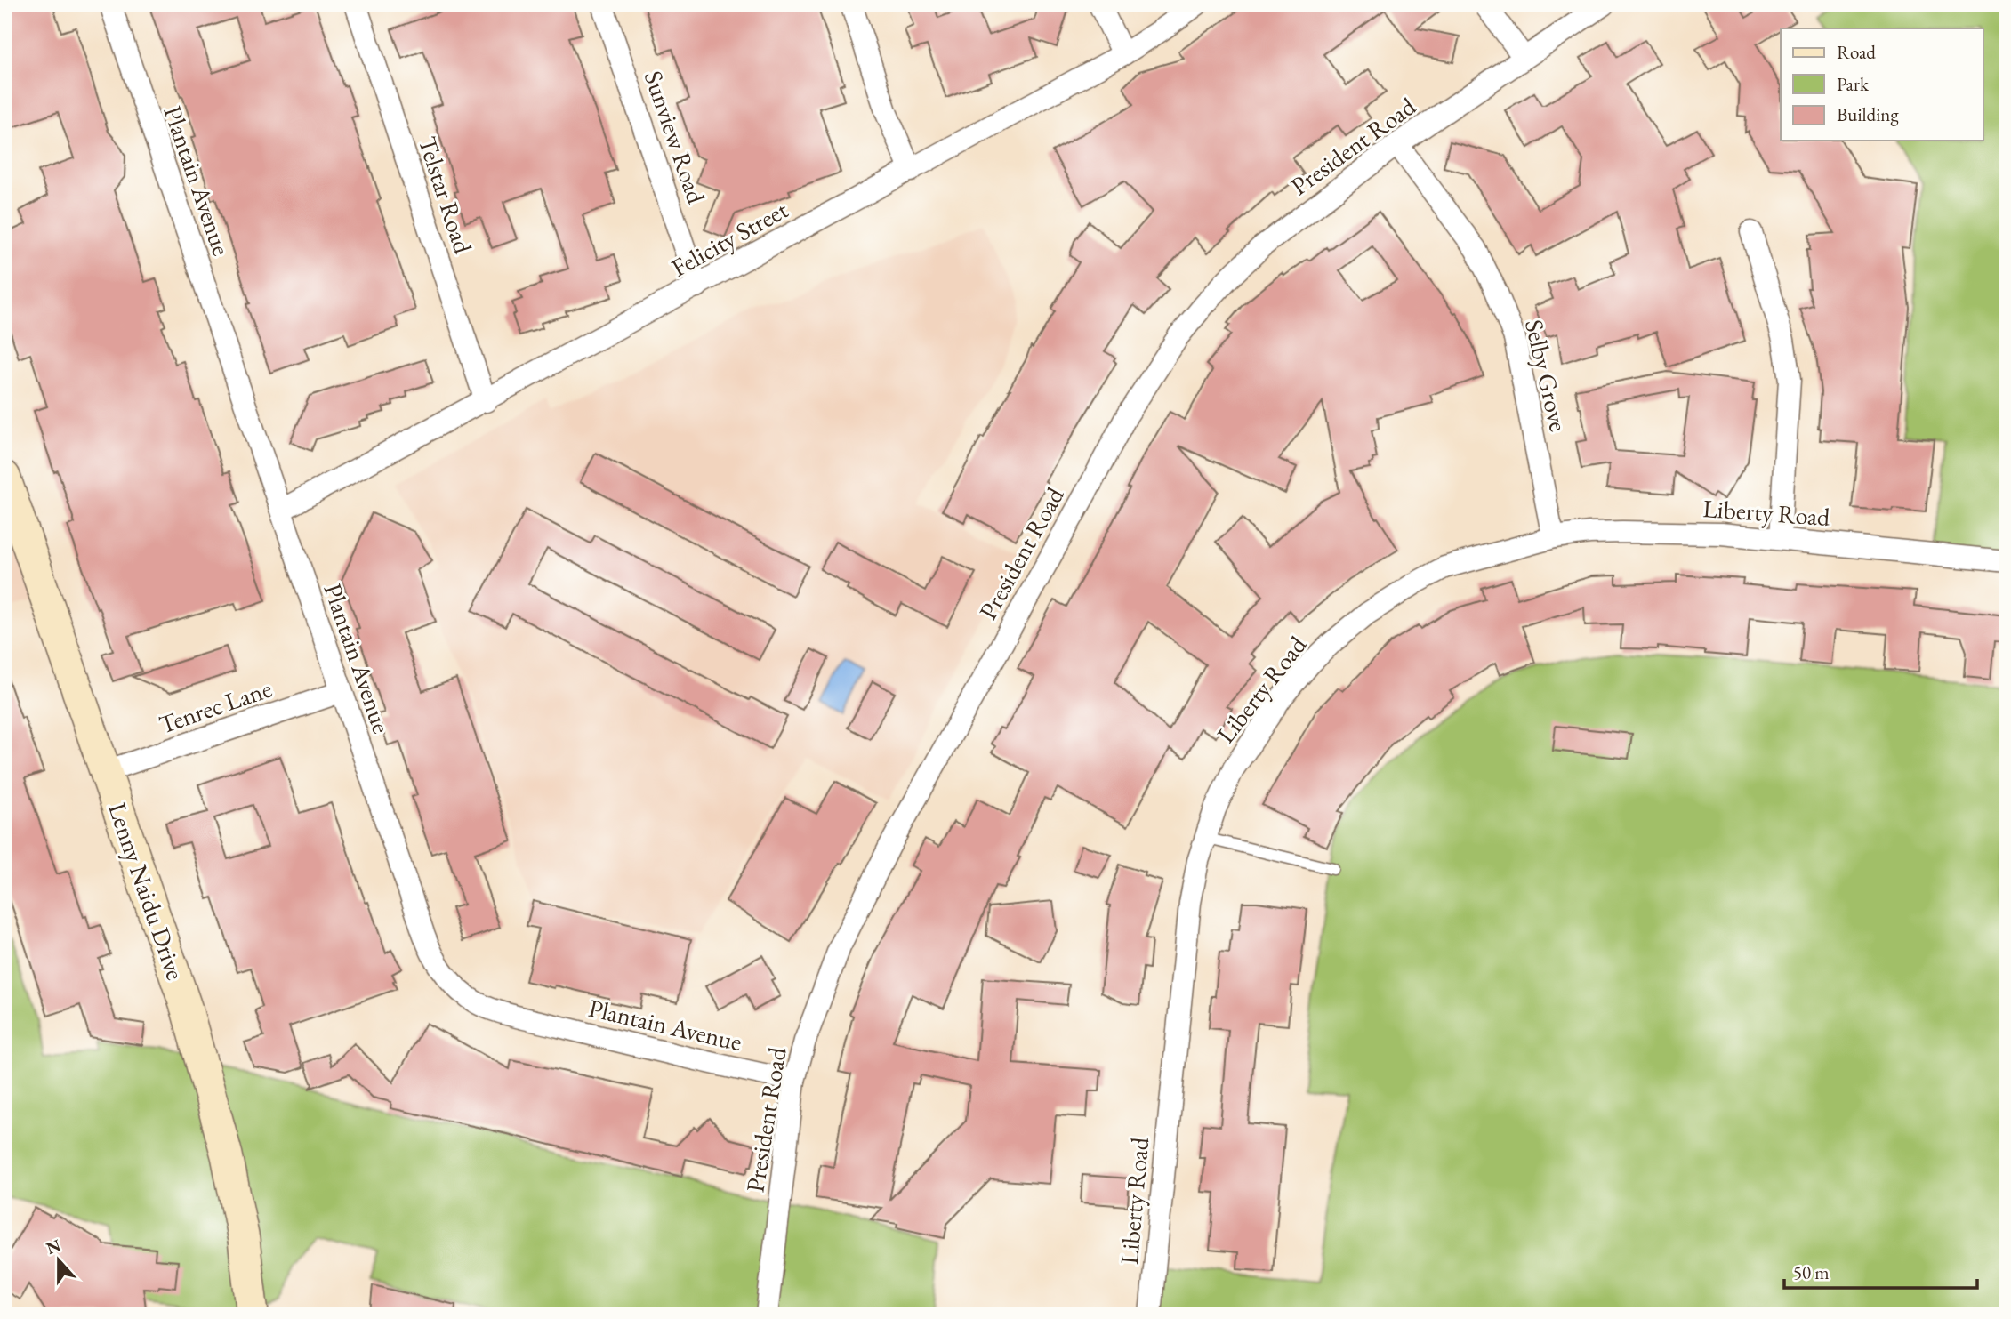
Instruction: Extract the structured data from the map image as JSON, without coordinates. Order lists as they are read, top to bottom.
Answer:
{
  "streets": {
    "street": [
      "Sunview Road",
      "President Road",
      "Plantain Avenue",
      "Telstar Road",
      "Felicity Street",
      "Selby Grove",
      "Liberty Road",
      "Tenrec Lane",
      "Lenny Naidu Drive"
    ]
  },
  "crossings": [
    ["Sunview Road", "Felicity Street"],
    ["President Road", "Plantain Avenue"],
    ["President Road", "Selby Grove"],
    ["Plantain Avenue", "Felicity Street"],
    ["Plantain Avenue", "Tenrec Lane"],
    ["Telstar Road", "Felicity Street"],
    ["Selby Grove", "Liberty Road"],
    ["Tenrec Lane", "Lenny Naidu Drive"]
  ],
  "legend": ["Road", "Park", "Building"],
  "scale_bar": "50 m",
  "north": "top"
}
